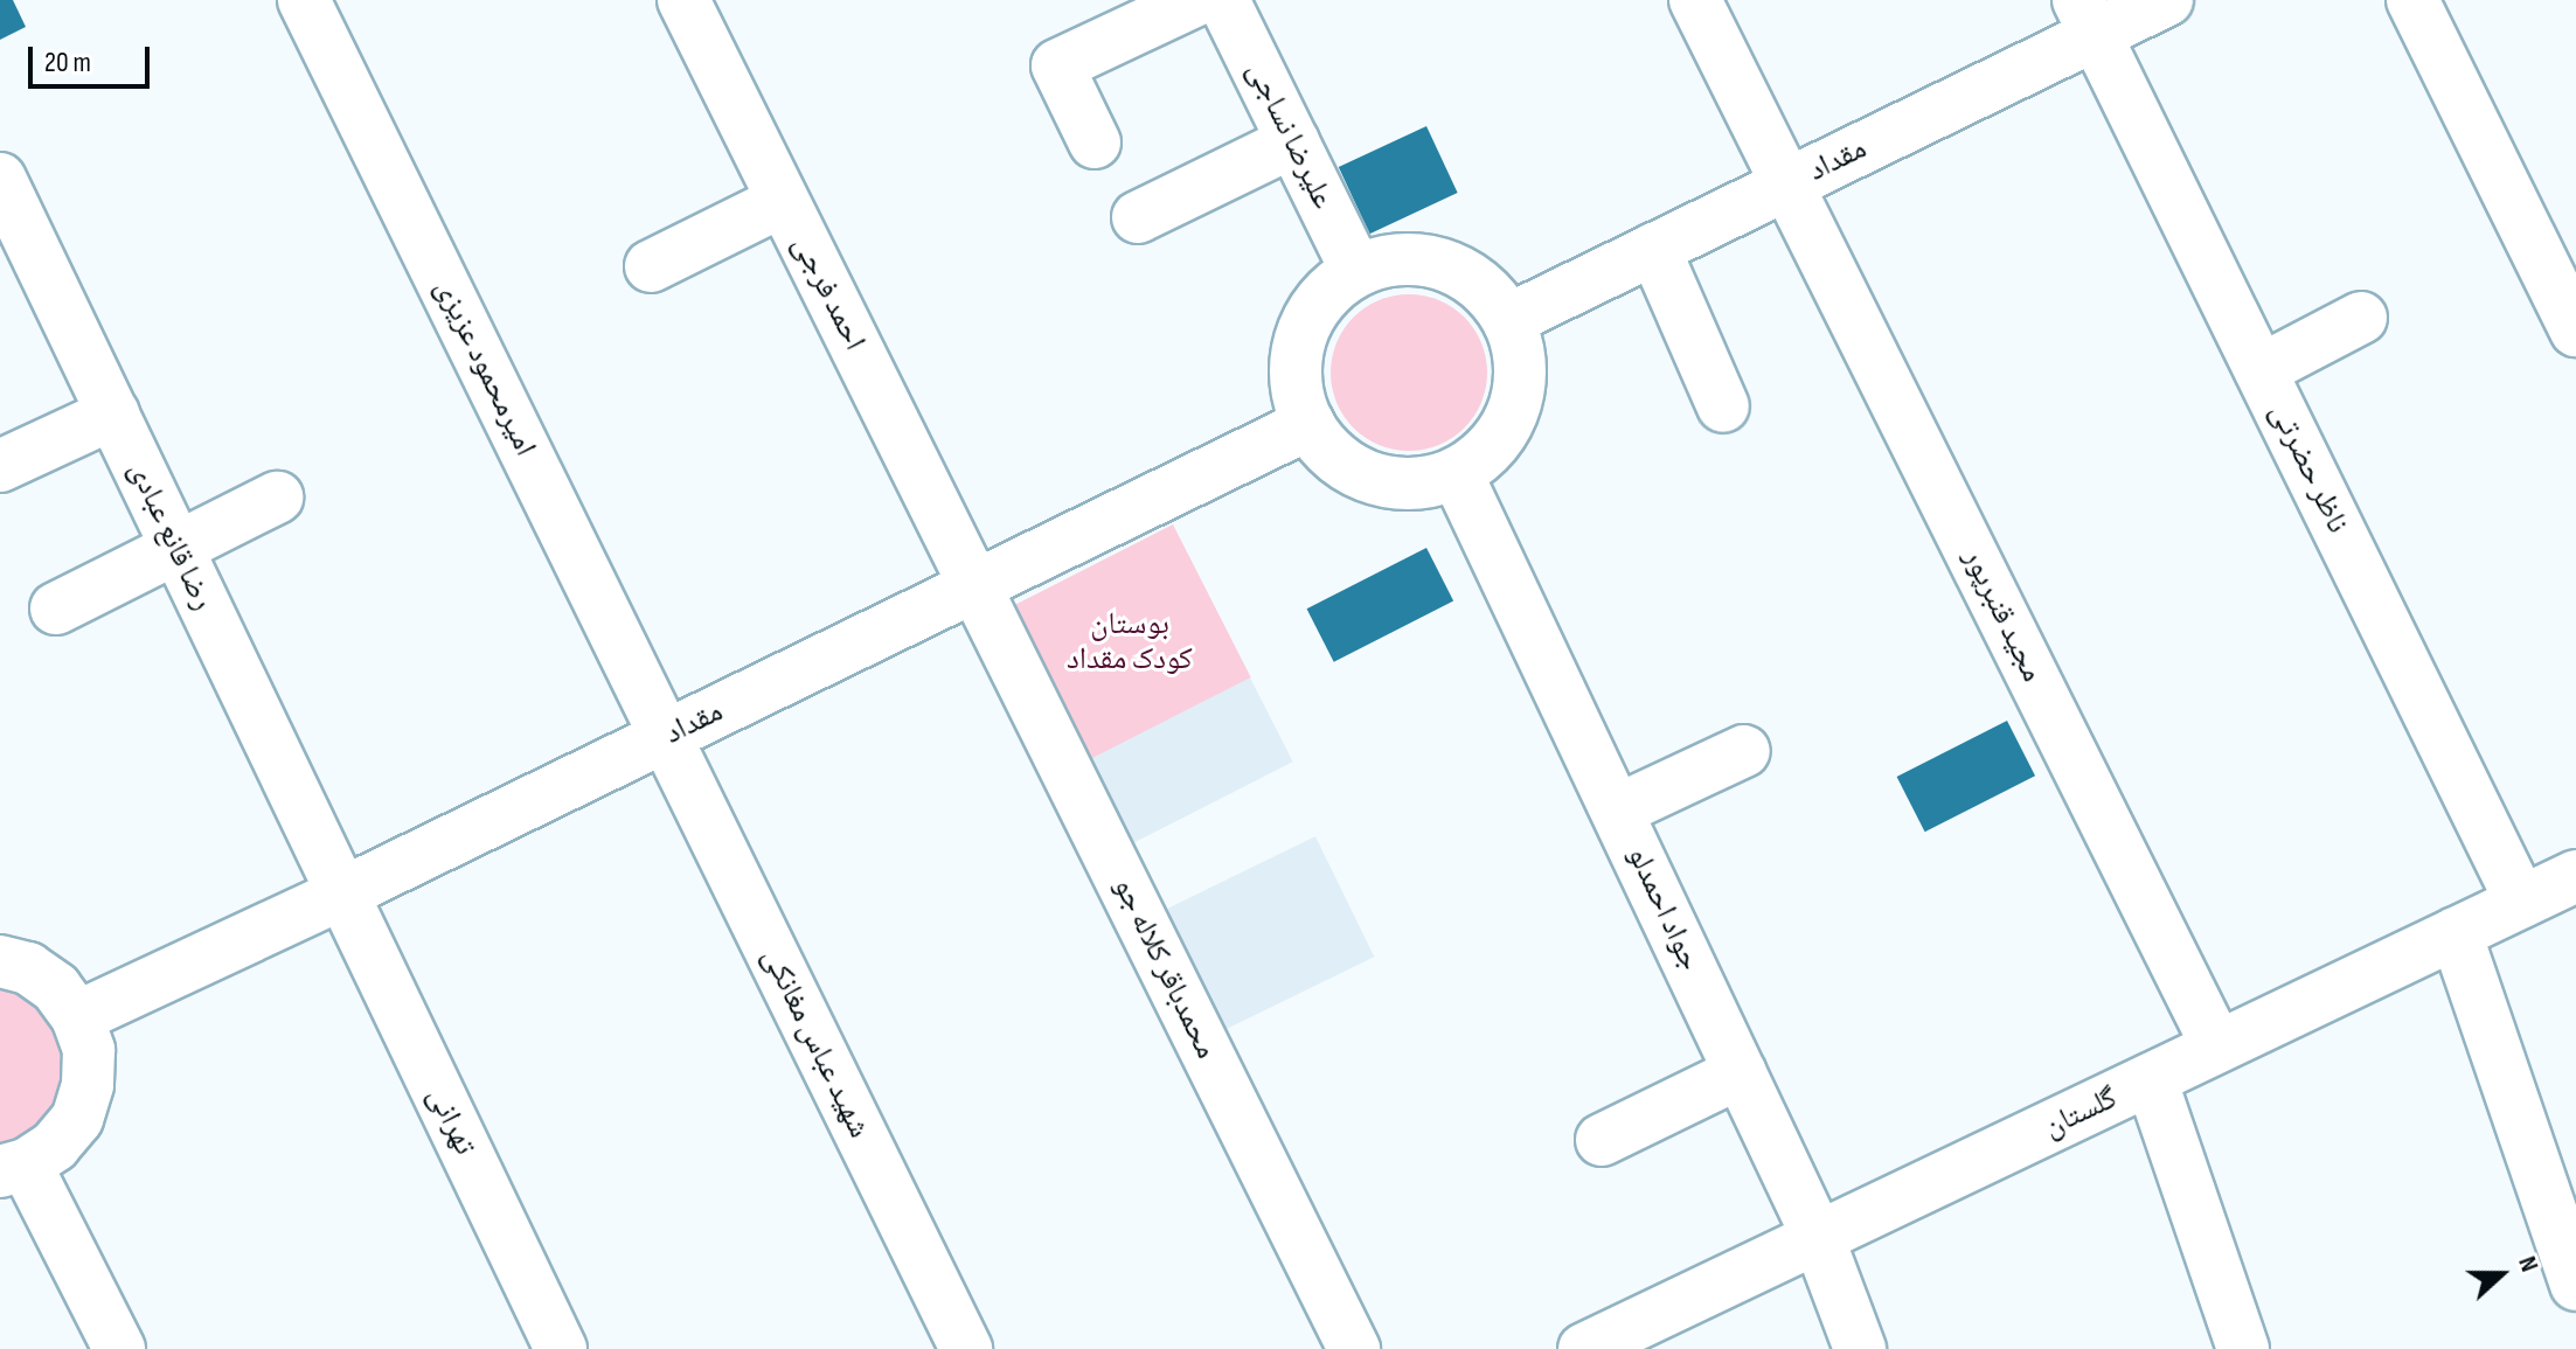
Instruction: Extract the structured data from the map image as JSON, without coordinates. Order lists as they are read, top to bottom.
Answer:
{
  "streets": {
    "street": [
      "علیرضا نساجی",
      "مقداد",
      "احمد فرجی",
      "امیرمحمود عزیزی",
      "ناظر حضرتی",
      "رضا قانع عبادی",
      "مجید قنبرپور",
      "جواد احمدلو",
      "محمدباقر کلاله جو",
      "شهید عباس مغانکی",
      "گلستان",
      "تهرانی"
    ]
  },
  "crossings": [
    ["علیرضا نساجی", "مقداد"],
    ["علیرضا نساجی", "جواد احمدلو"],
    ["مقداد", "احمد فرجی"],
    ["مقداد", "امیرمحمود عزیزی"],
    ["مقداد", "ناظر حضرتی"],
    ["مقداد", "رضا قانع عبادی"],
    ["مقداد", "مجید قنبرپور"],
    ["مقداد", "جواد احمدلو"],
    ["مقداد", "محمدباقر کلاله جو"],
    ["مقداد", "شهید عباس مغانکی"],
    ["مقداد", "تهرانی"],
    ["احمد فرجی", "محمدباقر کلاله جو"],
    ["امیرمحمود عزیزی", "شهید عباس مغانکی"],
    ["ناظر حضرتی", "گلستان"],
    ["رضا قانع عبادی", "تهرانی"],
    ["مجید قنبرپور", "گلستان"],
    ["جواد احمدلو", "گلستان"]
  ],
  "parks": ["بوستان کودک مقداد"],
  "scale_bar": "20 m",
  "north": "right"
}
